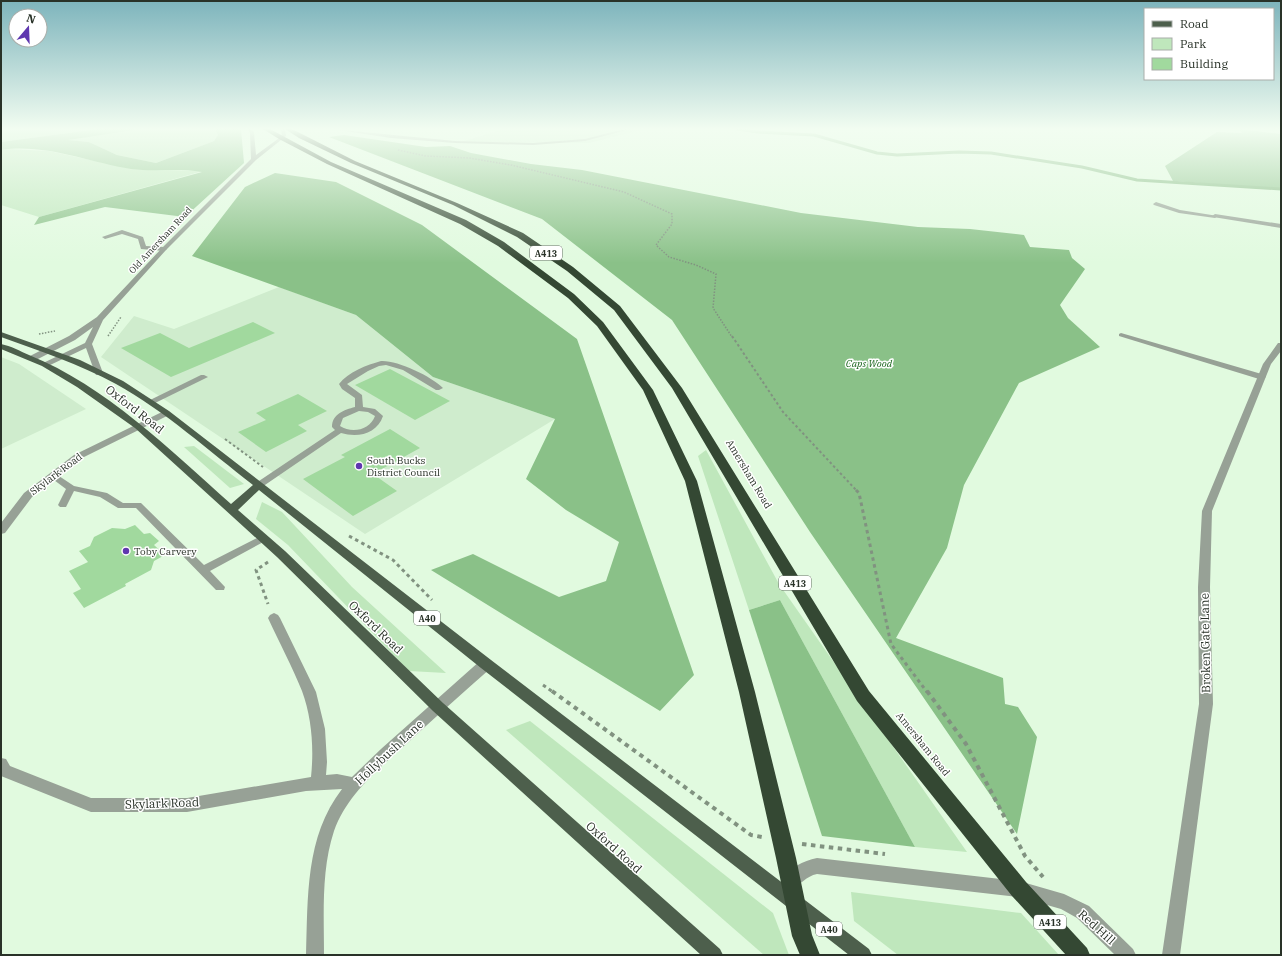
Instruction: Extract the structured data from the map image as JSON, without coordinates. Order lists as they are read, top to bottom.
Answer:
{
  "streets": {
    "highway": ["A413", "Amersham Road"],
    "main road": ["Oxford Road", "A40"],
    "street": [
      "Old Amersham Road",
      "Skylark Road",
      "Broken Gate Lane",
      "Hollybush Lane",
      "Red Hill"
    ]
  },
  "crossings": [
    ["Old Amersham Road", "Oxford Road"],
    ["Old Amersham Road", "A40"],
    ["A413", "A40"],
    ["A413", "Red Hill"],
    ["Oxford Road", "Skylark Road"],
    ["Oxford Road", "Hollybush Lane"],
    ["Skylark Road", "A40"],
    ["Skylark Road", "Hollybush Lane"],
    ["Amersham Road", "Red Hill"],
    ["A40", "Hollybush Lane"]
  ],
  "parks": ["Caps Wood"],
  "places": ["South Bucks District Council", "Toby Carvery"],
  "legend": ["Road", "Park", "Building"],
  "north": "top"
}
